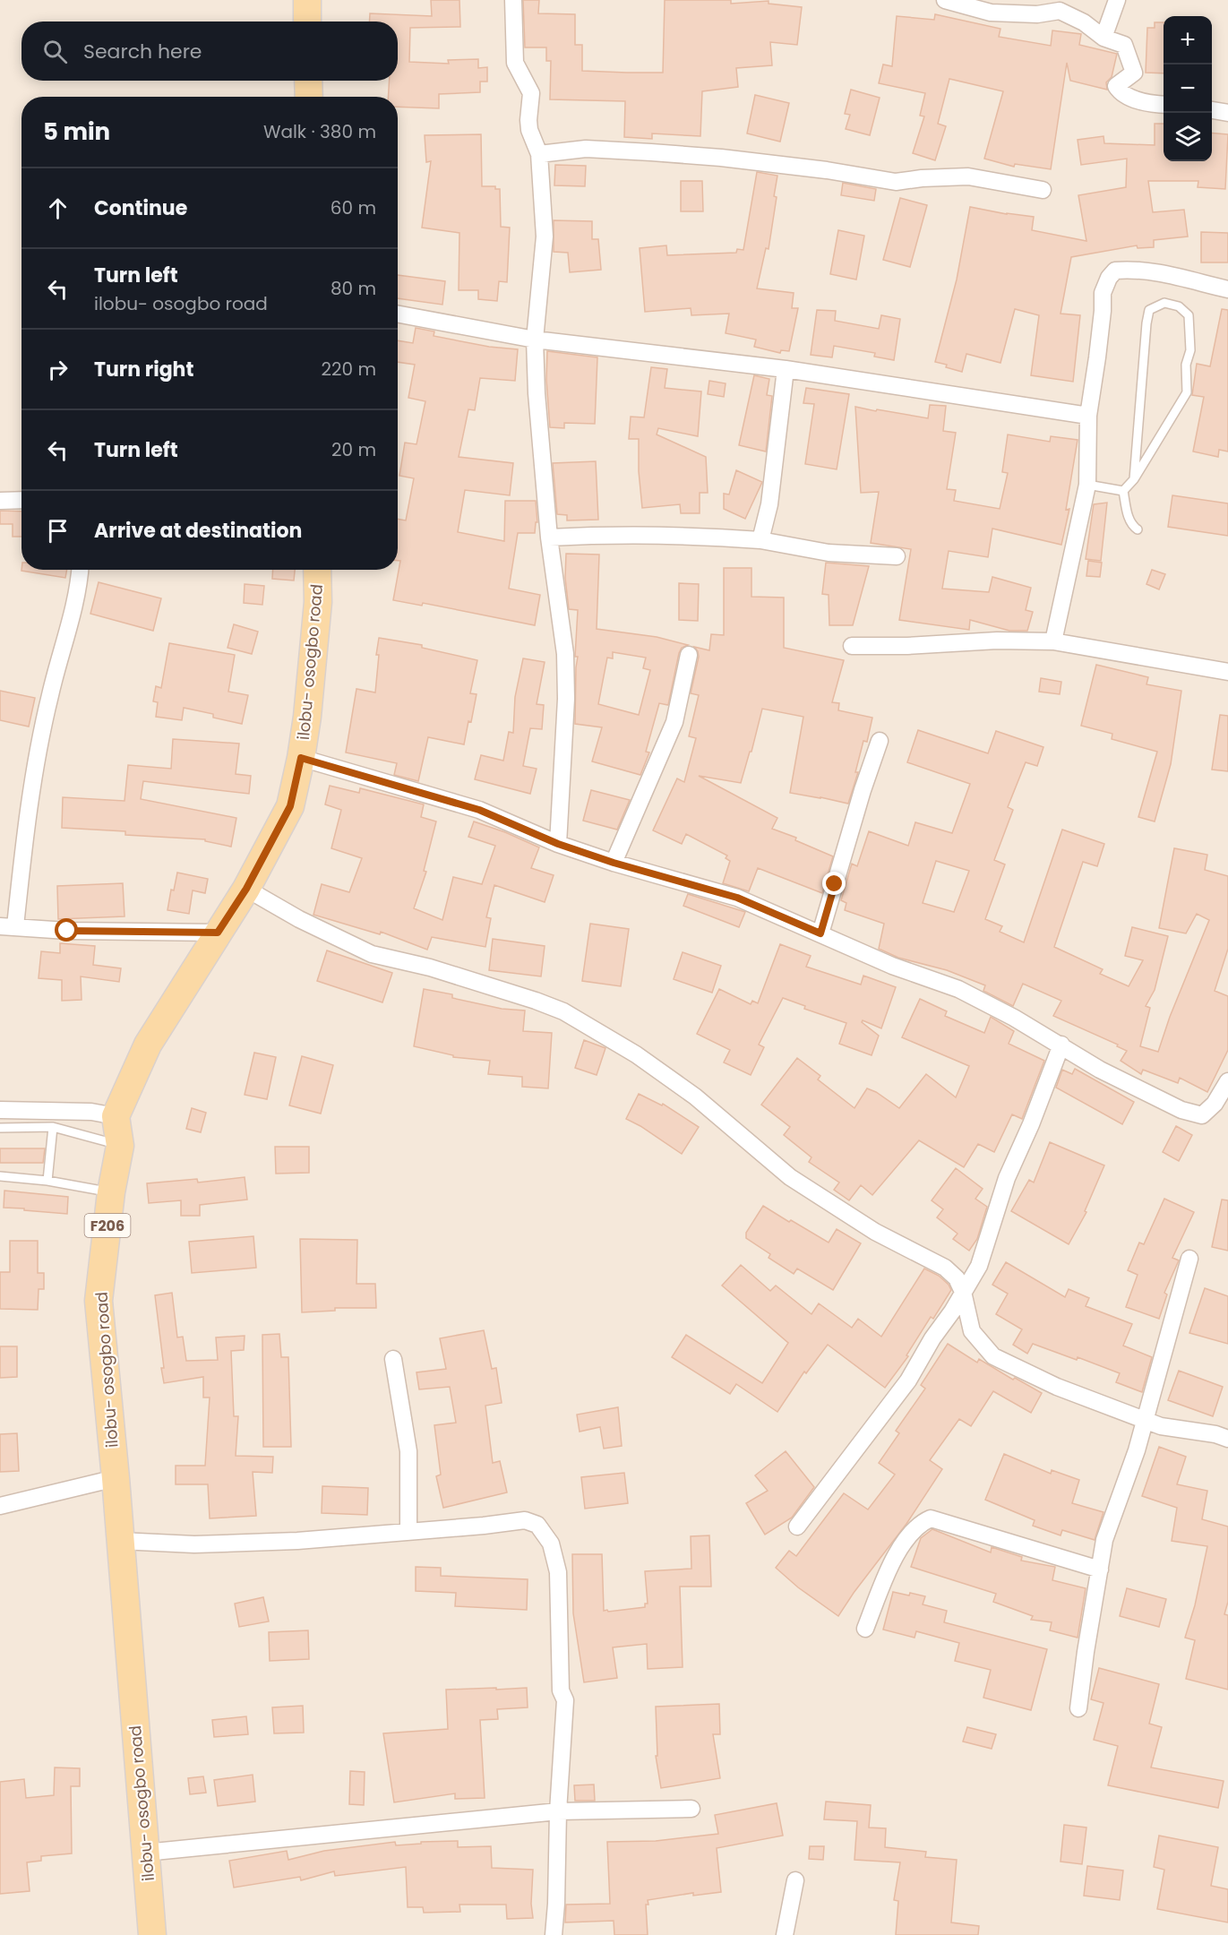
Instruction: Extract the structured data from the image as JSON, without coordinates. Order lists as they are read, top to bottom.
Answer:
{
  "streets": {
    "main road": ["ilobu- osogbo road", "F206"]
  },
  "page": {
    "map_buttons": ["+", "−"],
    "search": "Search here",
    "heading": ["5 min", "Walk · 380 m"],
    "list": [
      ["Continue", "60 m"],
      ["Turn left", "ilobu- osogbo road", "80 m"],
      ["Turn right", "220 m"],
      ["Turn left", "20 m"],
      "Arrive at destination"
    ]
  }
}
